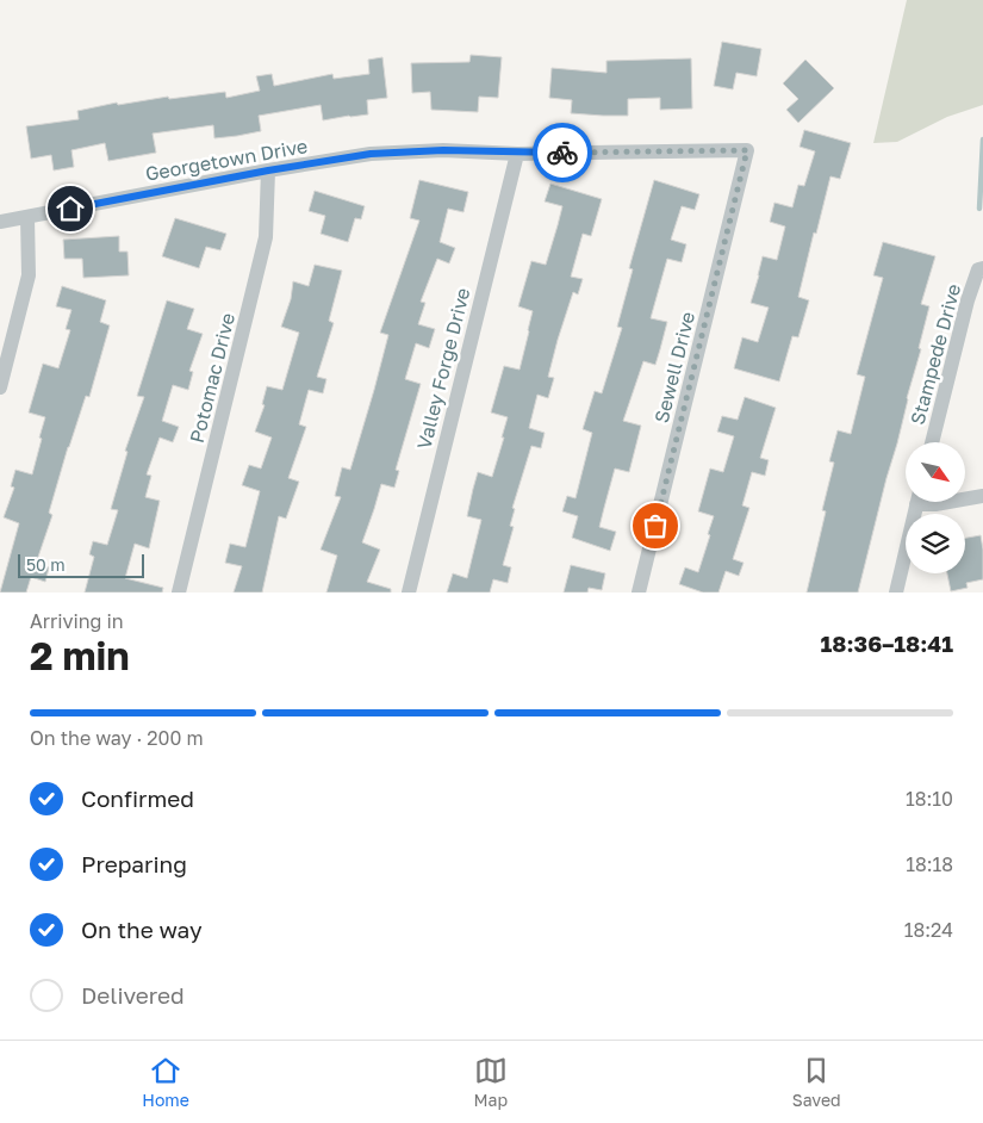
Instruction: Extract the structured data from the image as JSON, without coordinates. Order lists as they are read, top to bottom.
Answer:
{
  "streets": {
    "street": [
      "Georgetown Drive",
      "Stampede Drive",
      "Sewell Drive",
      "Valley Forge Drive",
      "Potomac Drive"
    ]
  },
  "crossings": [
    ["Georgetown Drive", "Sewell Drive"],
    ["Georgetown Drive", "Valley Forge Drive"],
    ["Georgetown Drive", "Potomac Drive"]
  ],
  "scale_bar": "50 m",
  "north": "bottom right",
  "page": {
    "scale": "50 m",
    "heading": ["2 min", "Arriving in", "18:36–18:41"],
    "bar": "On the way · 200 m",
    "list": [
      ["Confirmed", "18:10"],
      ["Preparing", "18:18"],
      ["On the way", "18:24"],
      "Delivered"
    ],
    "tabs": ["Home", "Map", "Saved"]
  }
}
